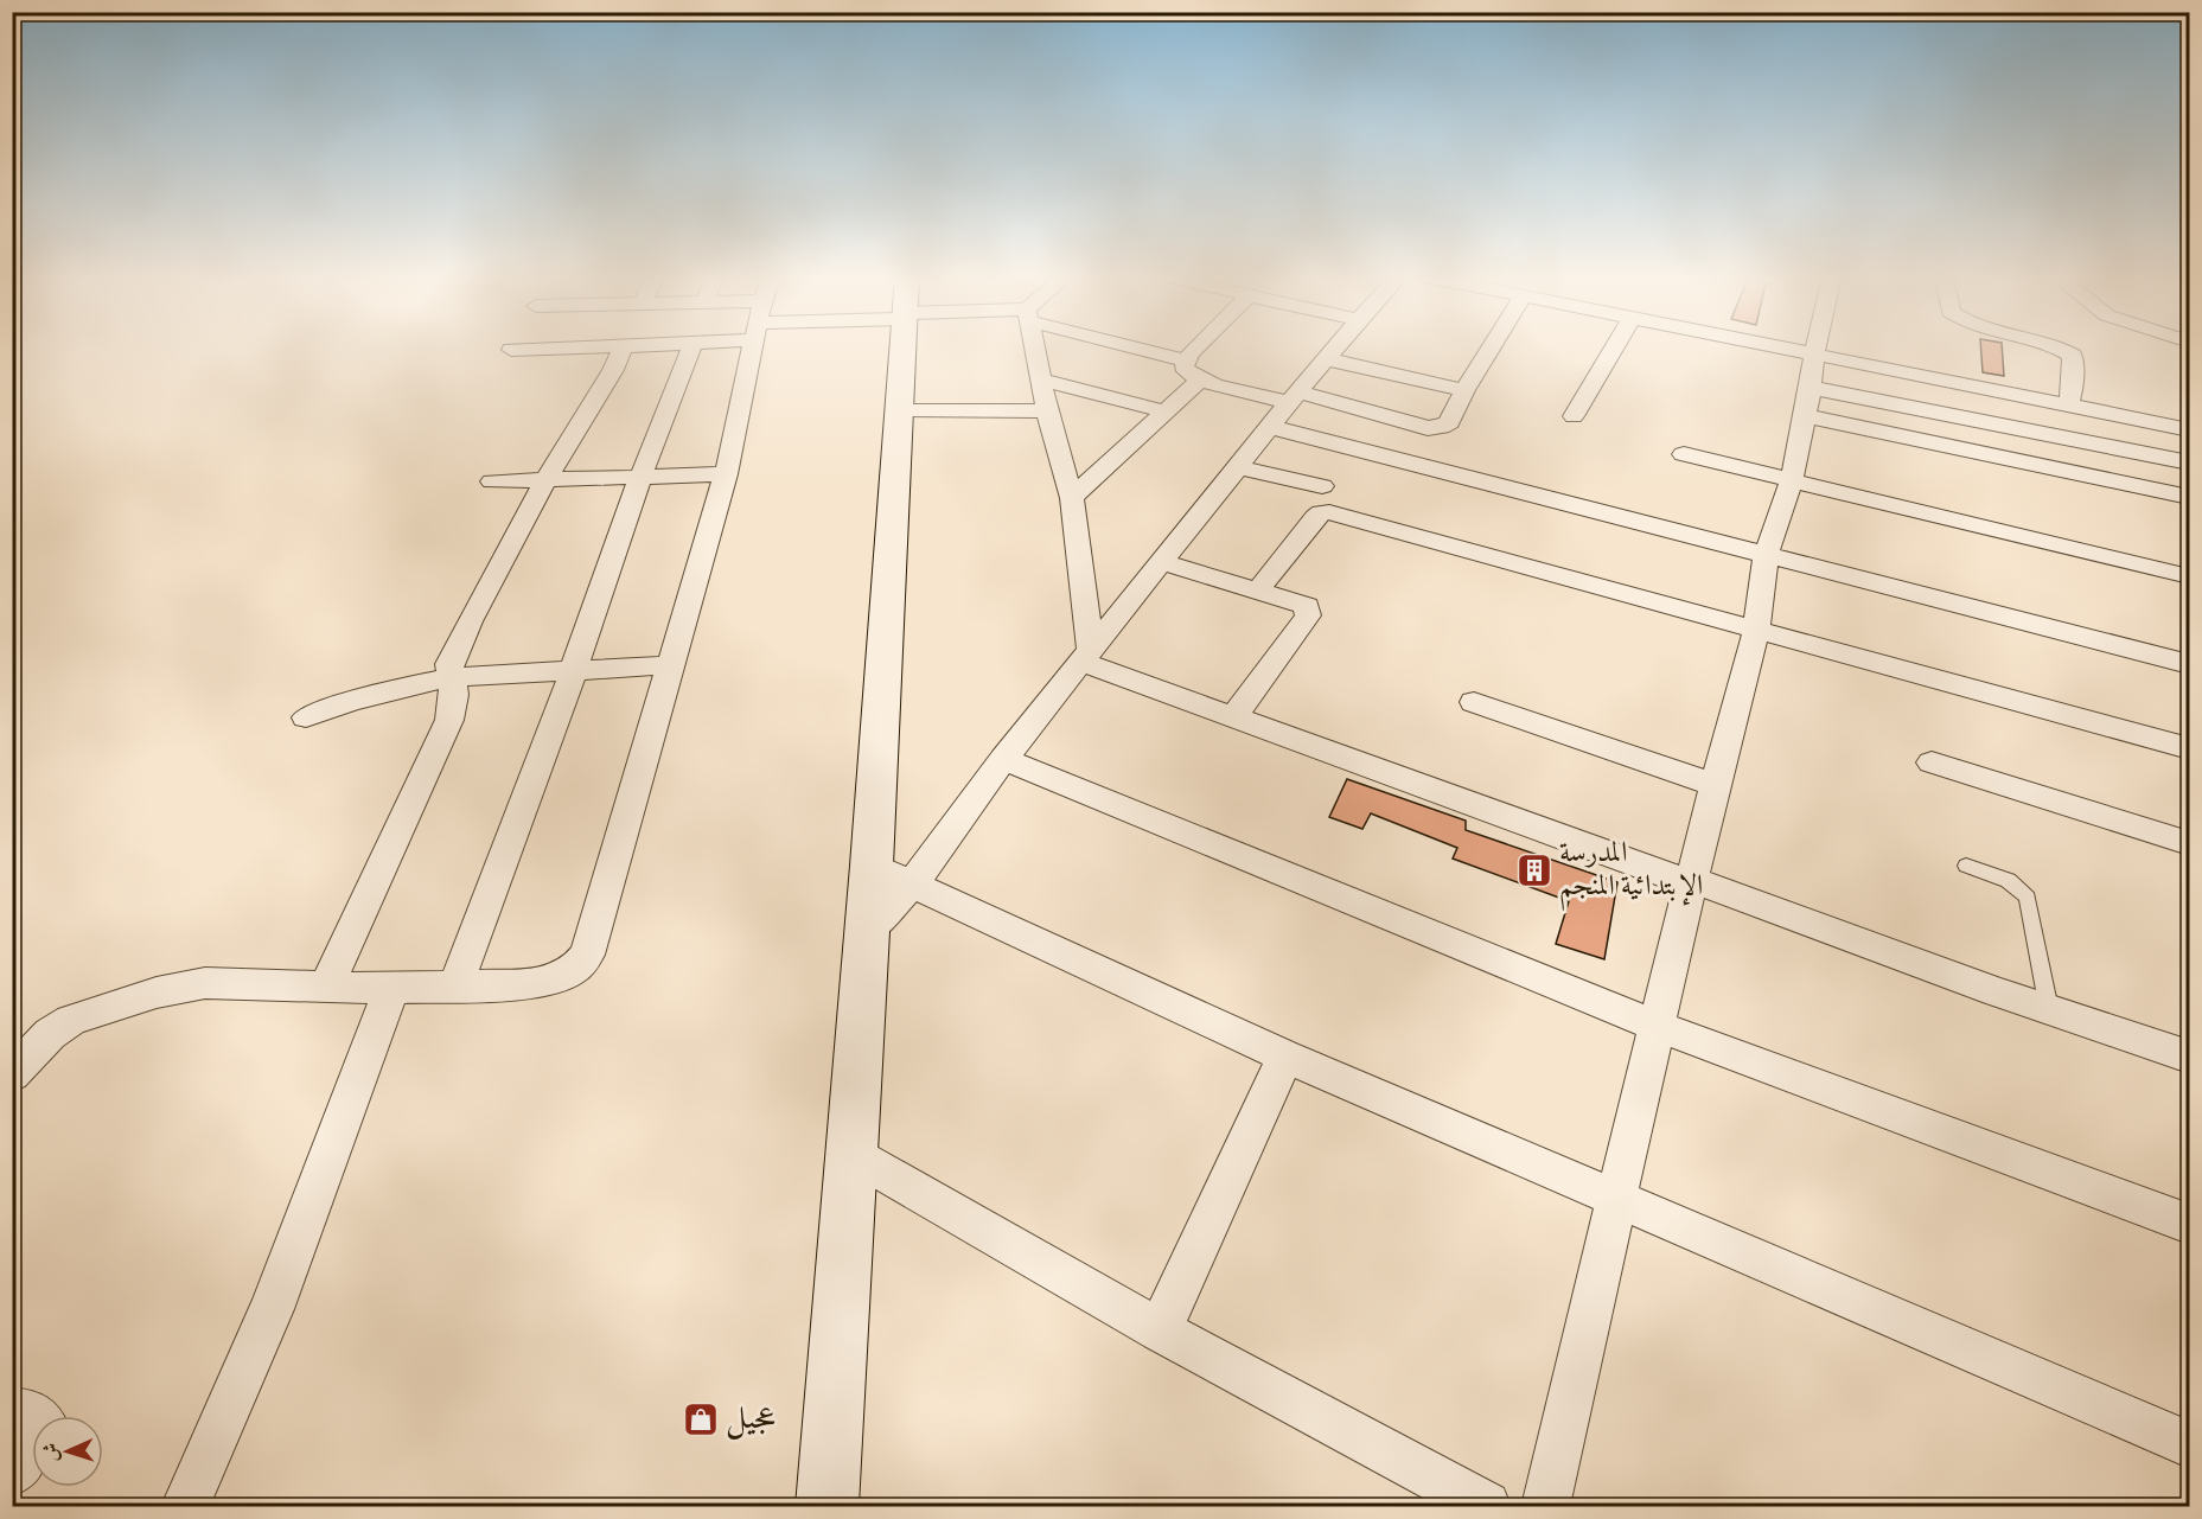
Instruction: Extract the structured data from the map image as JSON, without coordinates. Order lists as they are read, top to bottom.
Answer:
{
  "places": {
    "building": ["المدرسة الإبتدائية المنجم"],
    "shop": ["عجيل"]
  },
  "north": "left"
}
